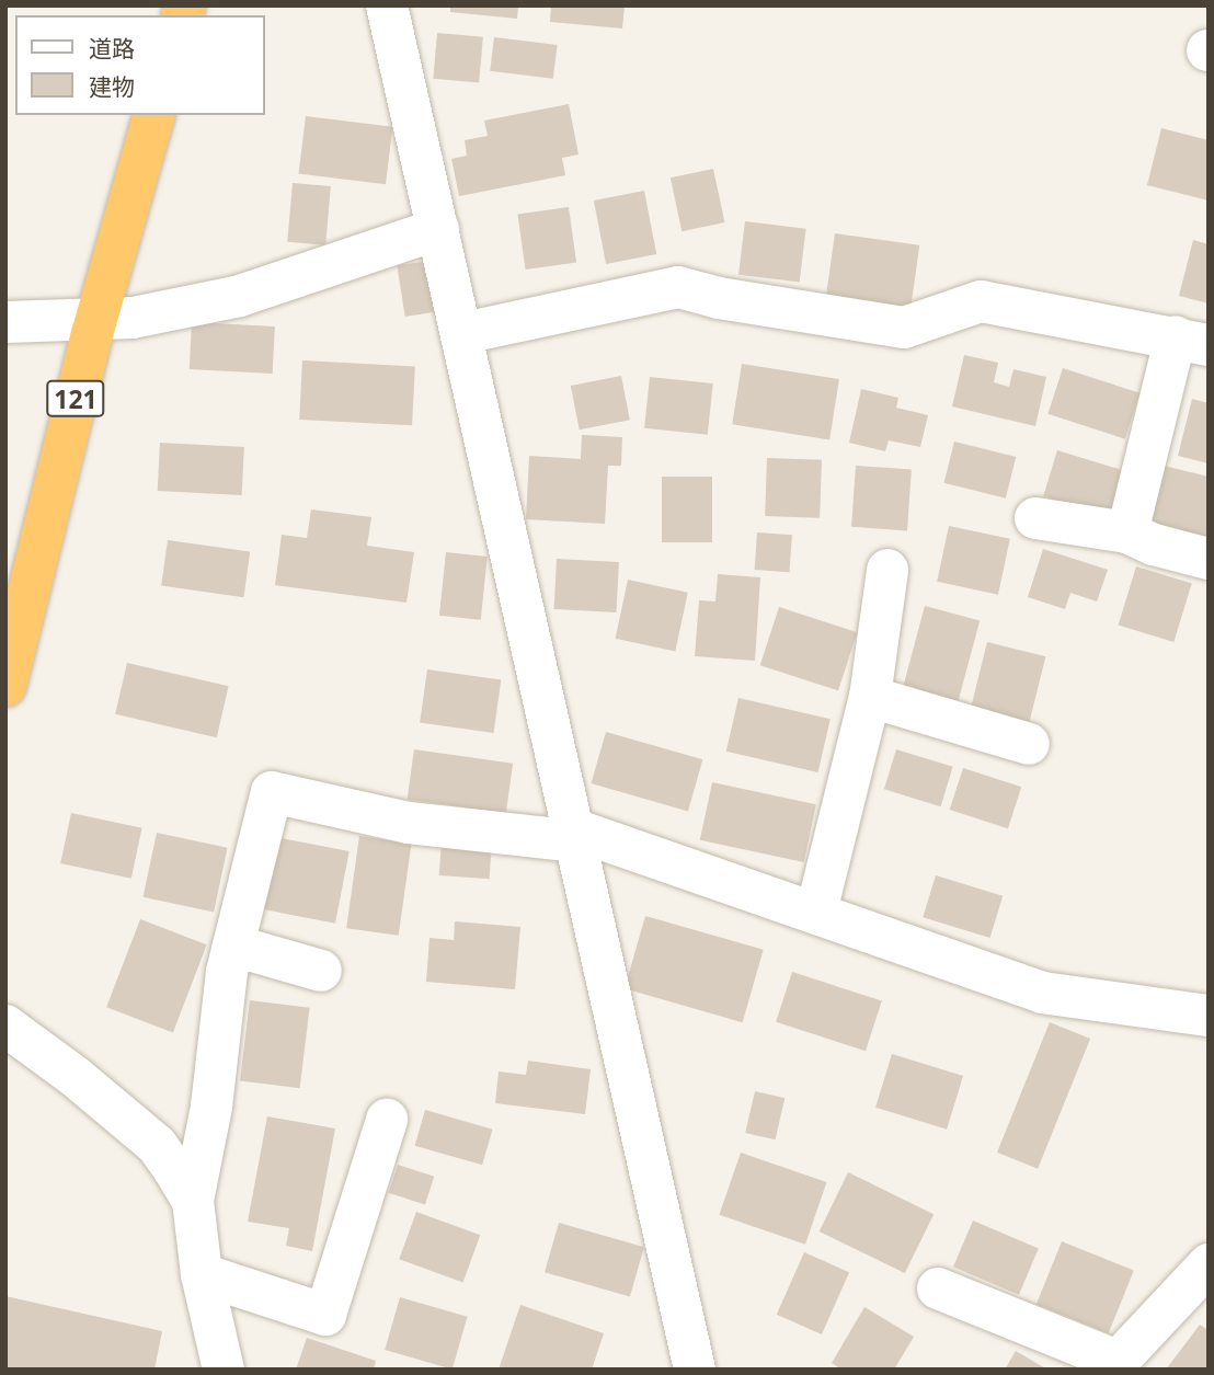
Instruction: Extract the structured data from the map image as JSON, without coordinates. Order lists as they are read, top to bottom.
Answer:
{
  "streets": {
    "highway": ["121"]
  },
  "legend": ["道路", "建物"]
}
